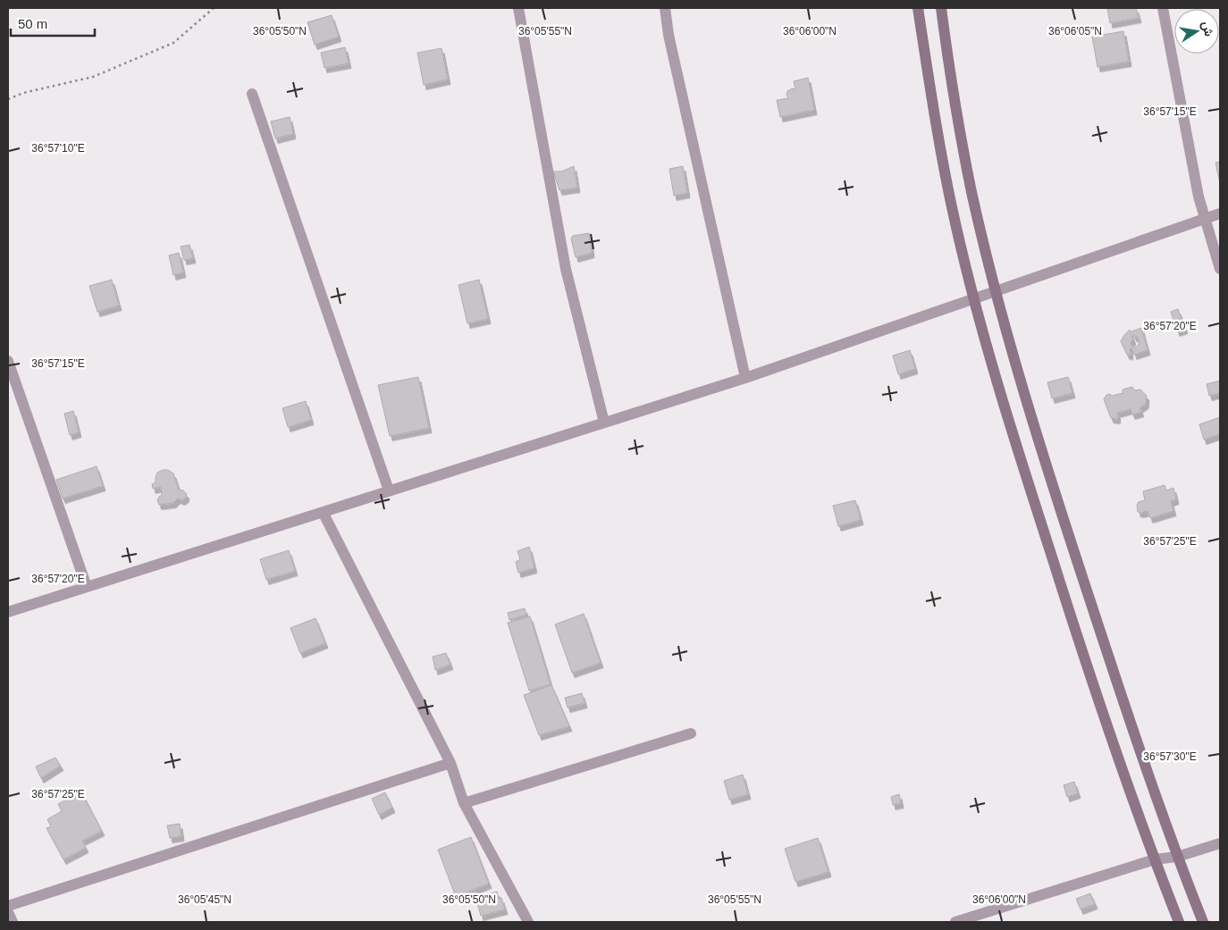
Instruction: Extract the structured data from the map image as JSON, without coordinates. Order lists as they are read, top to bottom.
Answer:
{
  "scale_bar": "50 m",
  "north": "right",
  "coordinates": [
    "36°05'50\"N",
    "36°05'55\"N",
    "36°06'00\"N",
    "36°06'05\"N",
    "36°57'15\"E",
    "36°57'10\"E",
    "36°57'20\"E",
    "36°57'25\"E",
    "36°57'30\"E",
    "36°05'45\"N"
  ]
}
